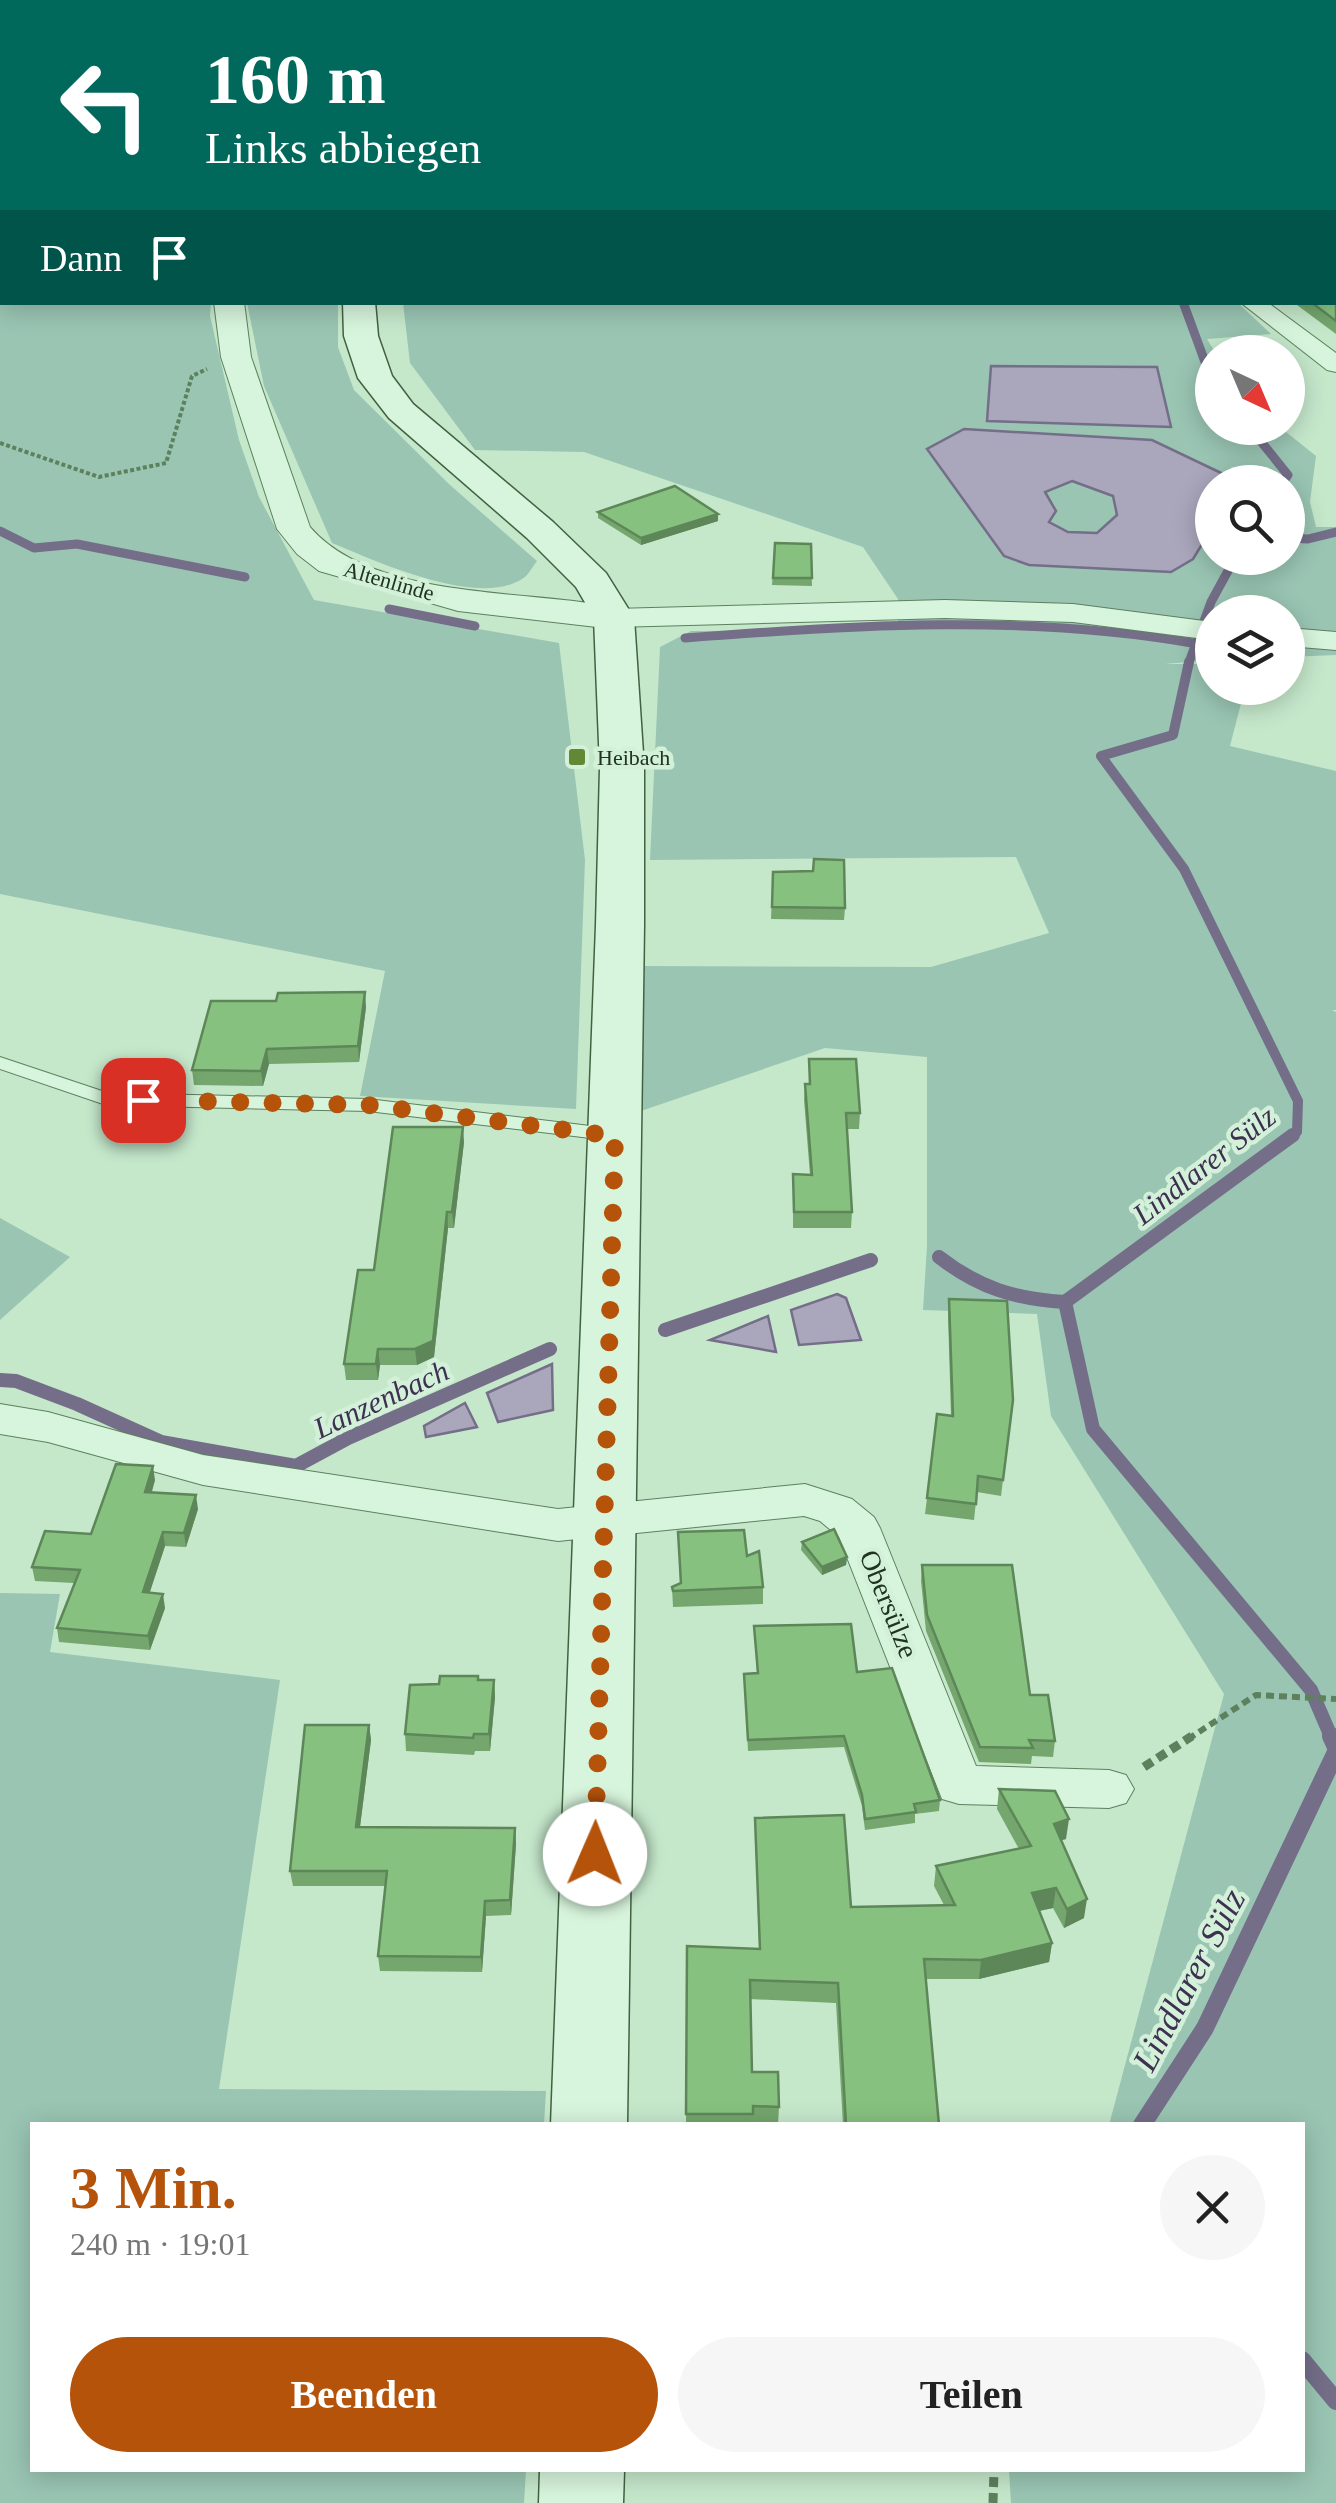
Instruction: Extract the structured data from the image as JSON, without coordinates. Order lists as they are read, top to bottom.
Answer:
{
  "streets": {
    "street": ["Altenlinde", "Obersülze"]
  },
  "water": ["Lindlarer Sülz", "Lanzenbach"],
  "places": {
    "transit": ["Heibach"]
  },
  "north": "bottom right",
  "page": {
    "turn": ["160 m", "Links abbiegen"],
    "then": "Dann",
    "heading": ["3 Min.", "240 m · 19:01"],
    "buttons": ["Beenden", "Teilen"]
  }
}
